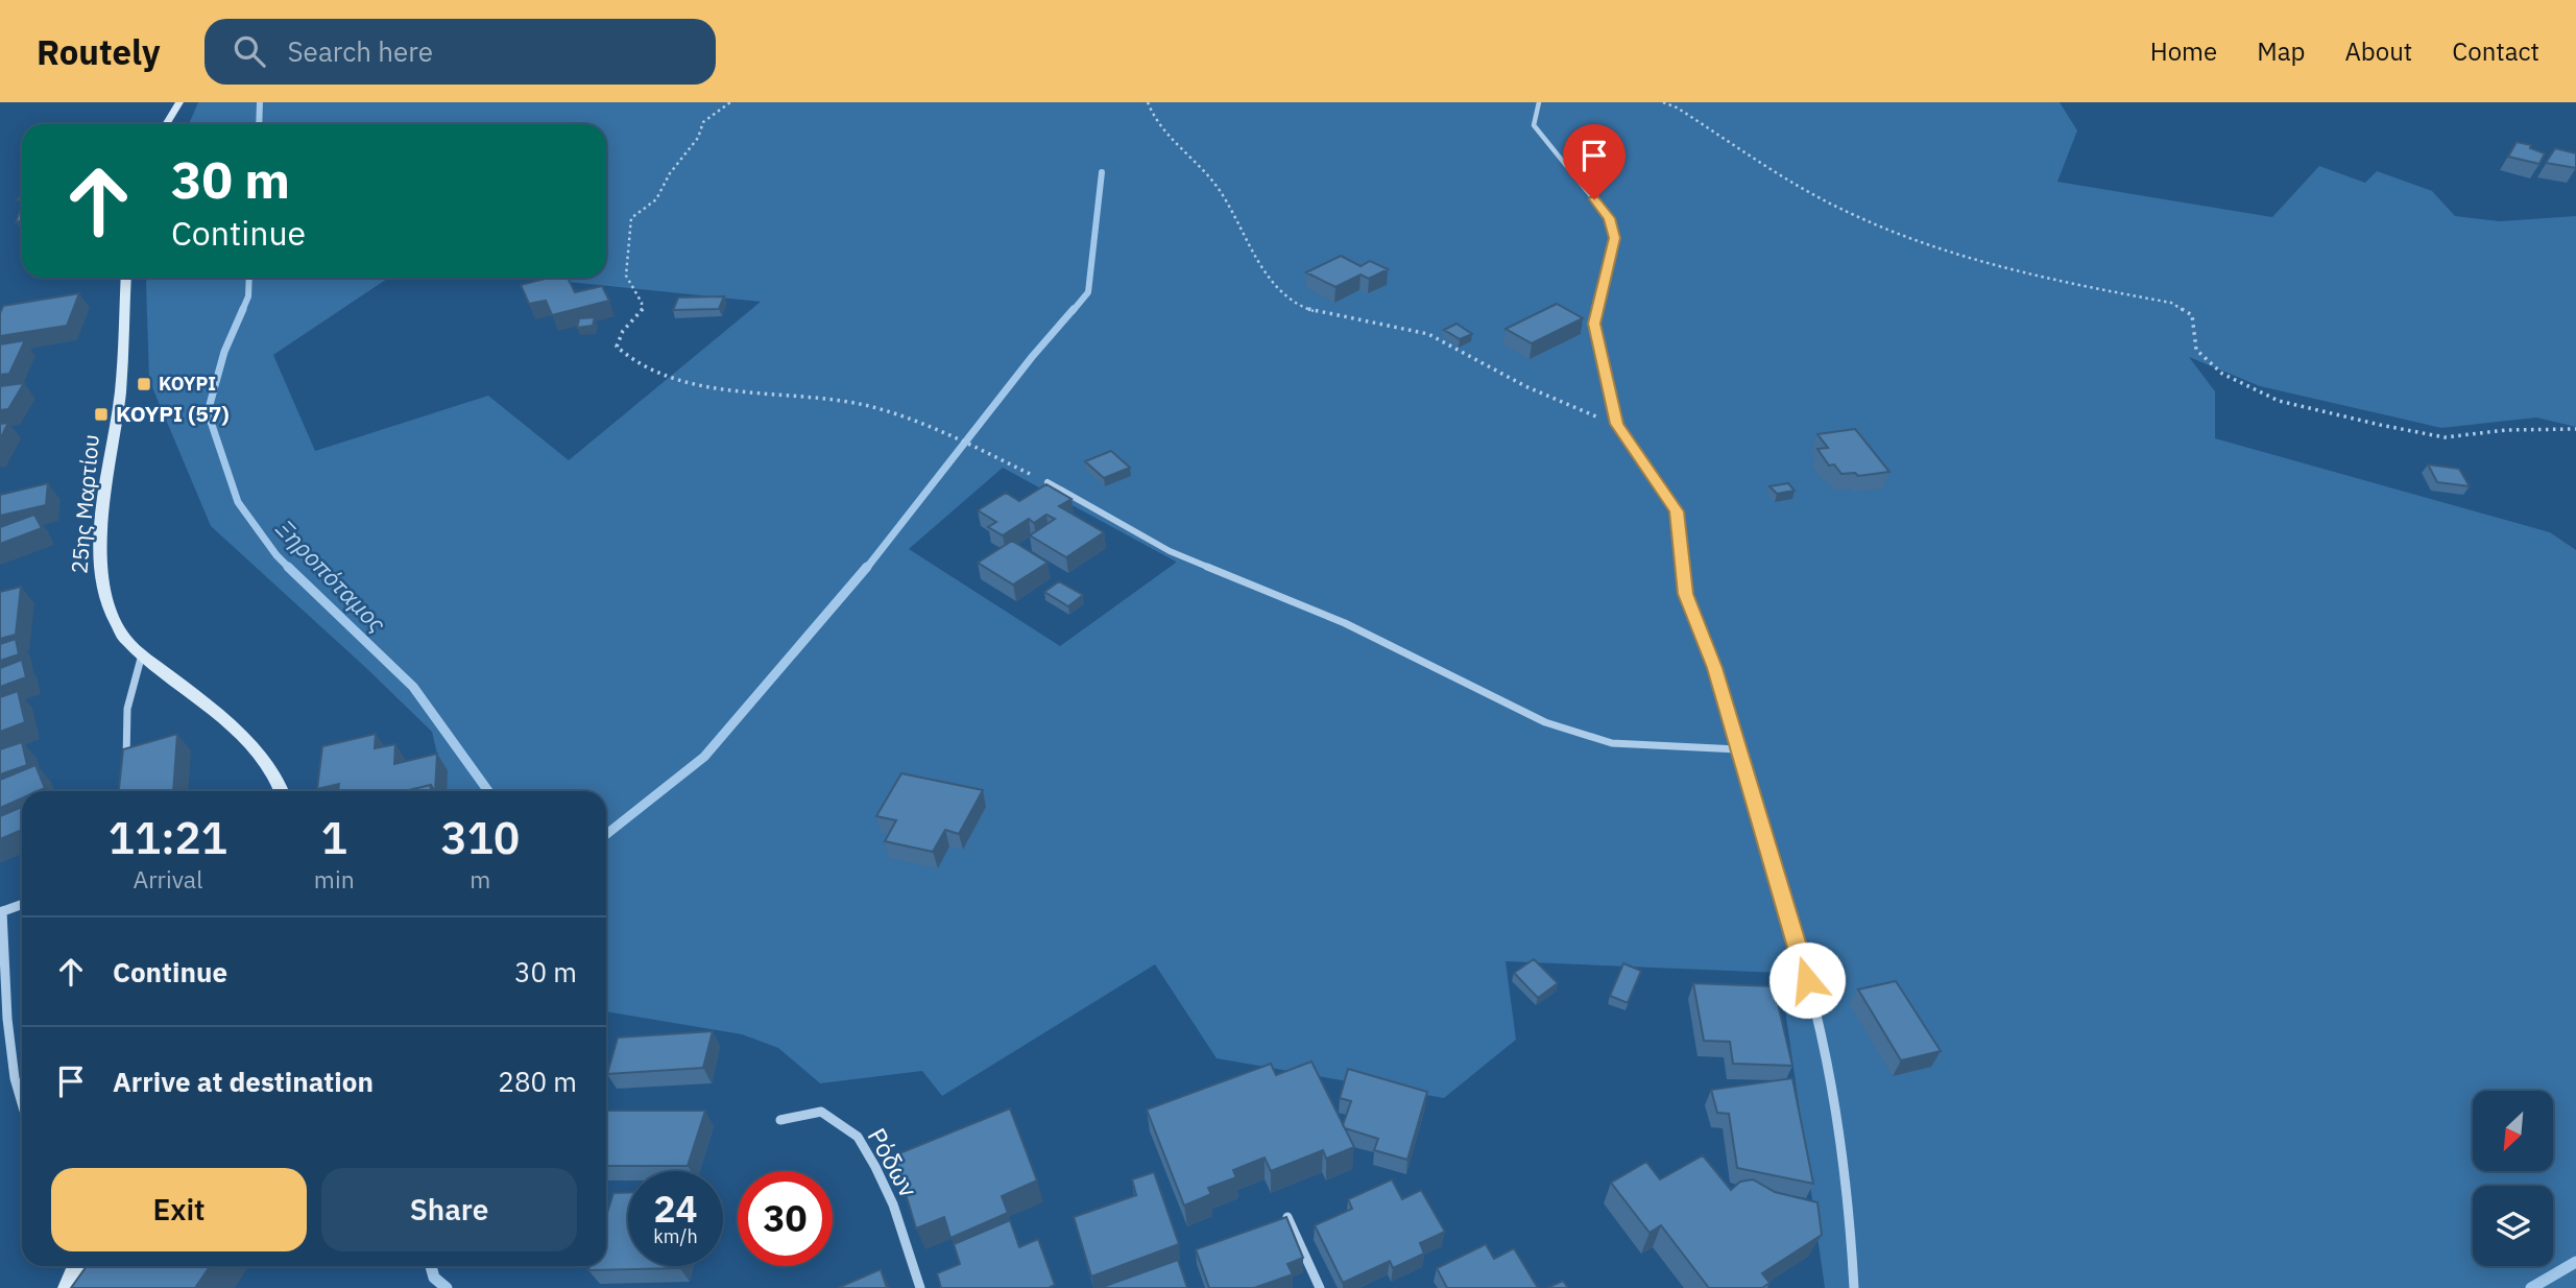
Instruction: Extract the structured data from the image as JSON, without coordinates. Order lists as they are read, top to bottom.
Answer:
{
  "streets": {
    "main road": ["25ης Μαρτίου"],
    "street": ["Ρόδων"]
  },
  "water": ["Ξηροπόταμος"],
  "places": {
    "transit": ["ΚΟΥΡΙ", "ΚΟΥΡΙ (57)"]
  },
  "north": "bottom left",
  "page": {
    "header": "Routely",
    "search": "Search here",
    "nav": [
      "Home",
      "Map",
      "About",
      "Contact"
    ],
    "turn": ["30 m", "Continue"],
    "eta": [
      "11:21",
      "Arrival",
      "1",
      "min",
      "310",
      "m"
    ],
    "list": [
      {
        "name": "Continue",
        "value": "30 m"
      },
      {
        "name": "Arrive at destination",
        "value": "280 m"
      }
    ],
    "buttons": ["Exit", "Share"],
    "speed": "24 km/h",
    "limit": "30"
  }
}
